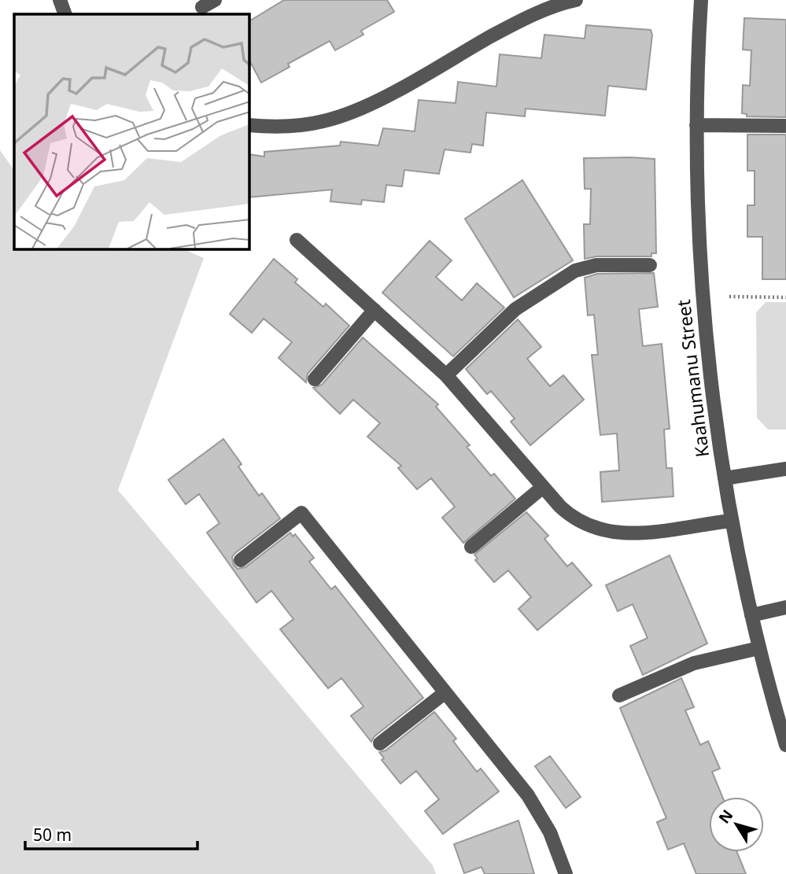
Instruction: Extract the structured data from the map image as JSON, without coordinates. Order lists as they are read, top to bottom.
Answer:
{
  "streets": {
    "street": ["Kaahumanu Street"]
  },
  "scale_bar": "50 m",
  "north": "top left"
}
